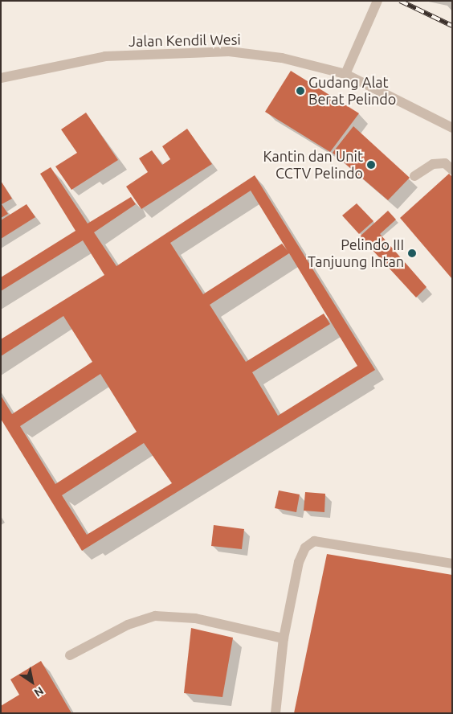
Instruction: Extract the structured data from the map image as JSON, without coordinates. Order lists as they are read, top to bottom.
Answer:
{
  "streets": {
    "lane": ["Jalan Kendil Wesi"]
  },
  "places": ["Gudang Alat Berat Pelindo", "Kantin dan Unit CCTV Pelindo", "Pelindo III Tanjuung Intan"],
  "north": "bottom right"
}
